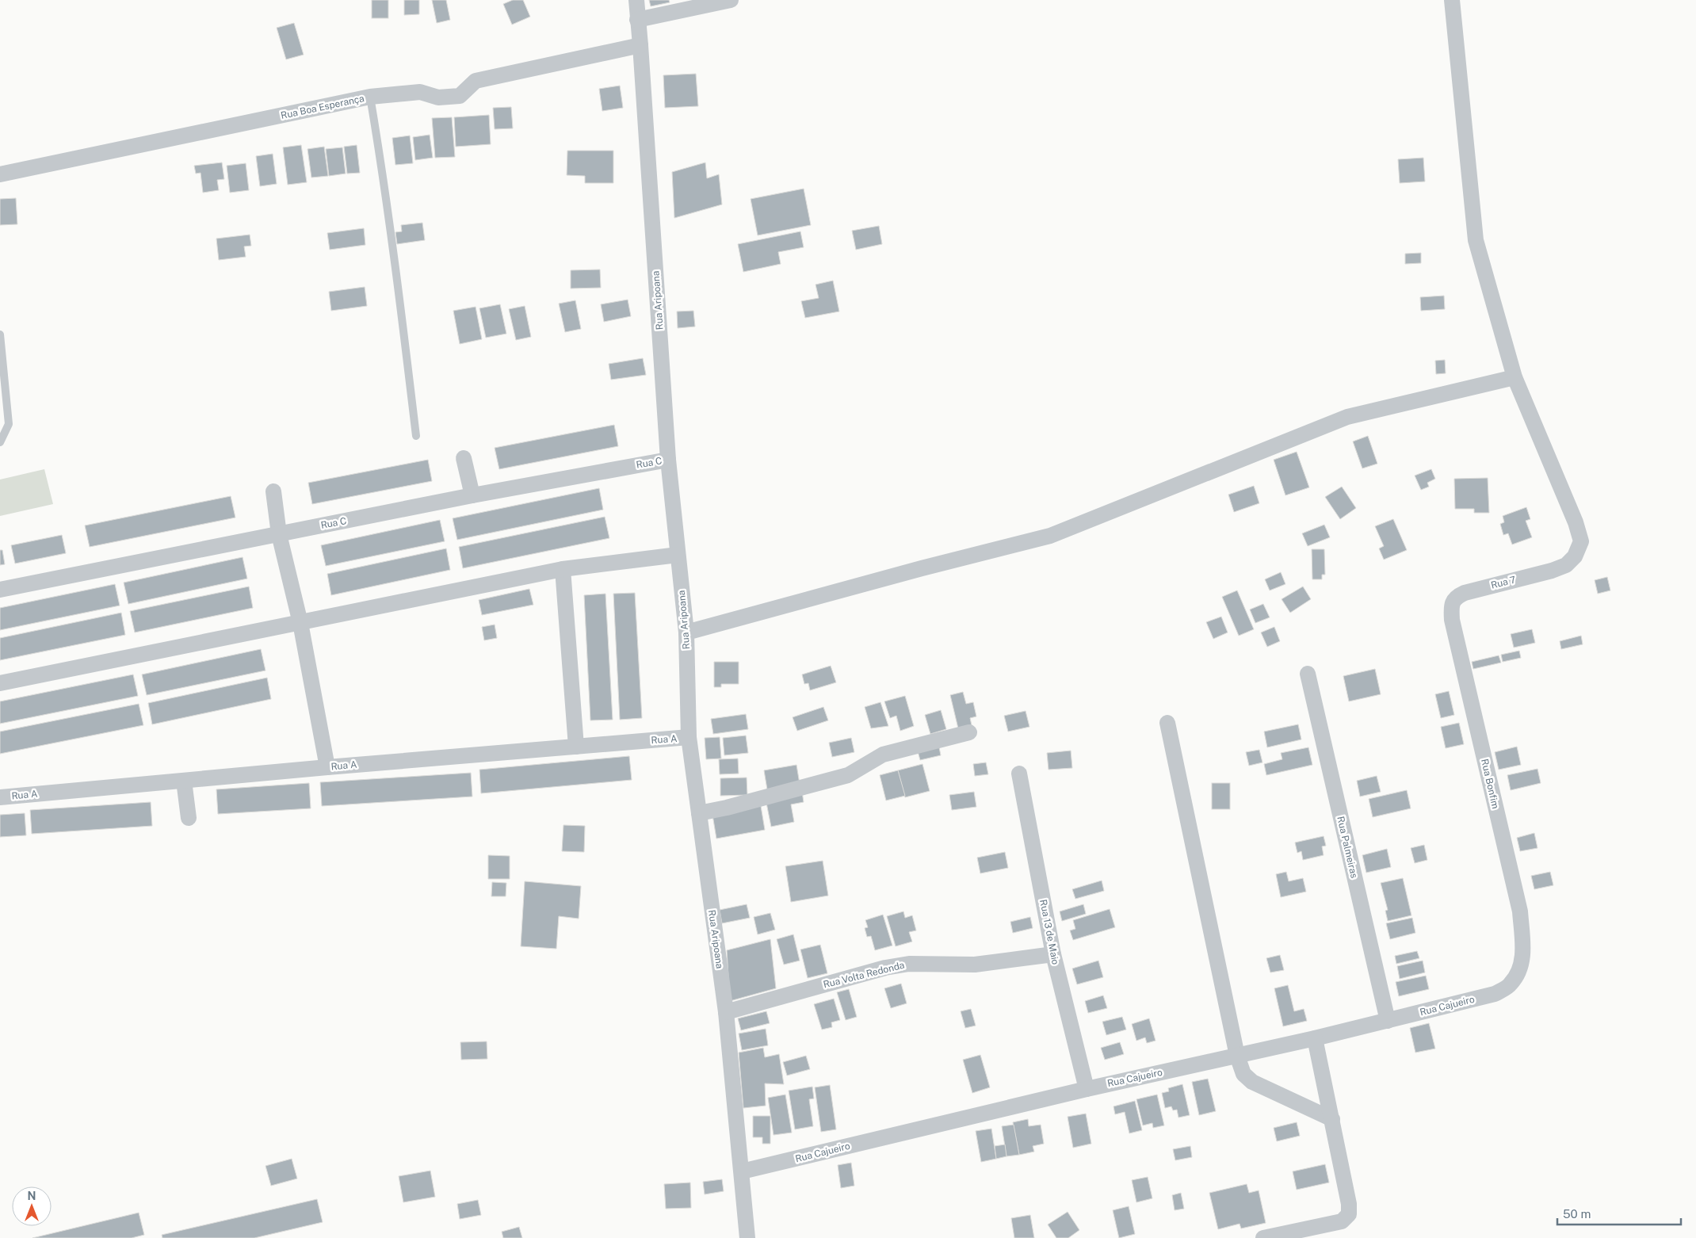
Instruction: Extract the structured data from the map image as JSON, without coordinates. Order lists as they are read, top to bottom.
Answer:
{
  "streets": {
    "street": [
      "Rua Boa Esperança",
      "Rua Aripoana",
      "Rua C",
      "Rua 7",
      "Rua A",
      "Rua Bonfim",
      "Rua Palmeiras",
      "Rua 13 de Maio",
      "Rua Volta Redonda",
      "Rua Cajueiro"
    ]
  },
  "crossings": [
    ["Rua Boa Esperança", "Rua Aripoana"],
    ["Rua Aripoana", "Rua C"],
    ["Rua Aripoana", "Rua A"],
    ["Rua Aripoana", "Rua Volta Redonda"],
    ["Rua Aripoana", "Rua Cajueiro"],
    ["Rua 7", "Rua Bonfim"],
    ["Rua Bonfim", "Rua Cajueiro"],
    ["Rua Palmeiras", "Rua Cajueiro"],
    ["Rua 13 de Maio", "Rua Volta Redonda"],
    ["Rua 13 de Maio", "Rua Cajueiro"]
  ],
  "scale_bar": "50 m",
  "north": "top"
}
